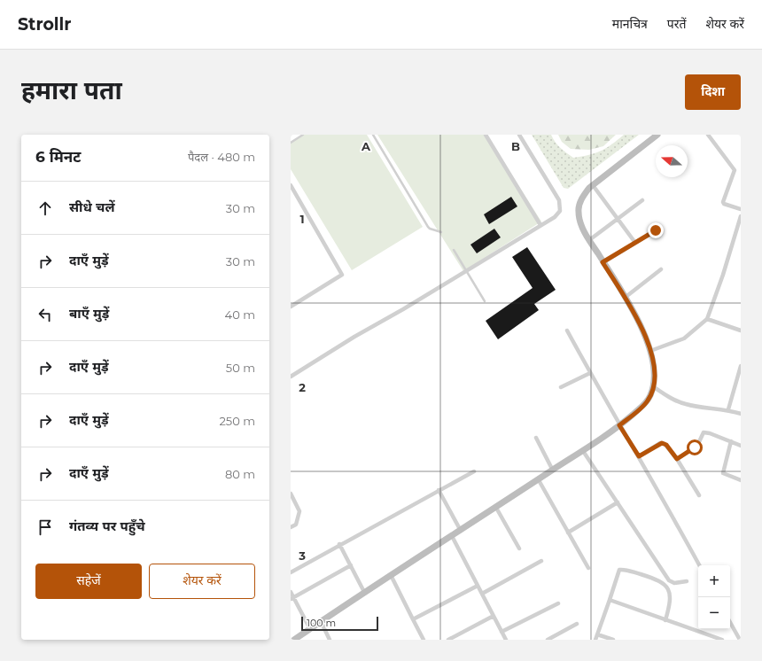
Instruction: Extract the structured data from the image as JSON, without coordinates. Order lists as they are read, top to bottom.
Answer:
{
  "scale_bar": "100 m",
  "north": "left",
  "page": {
    "header": "Strollr",
    "nav": ["मानचित्र", "परतें", "शेयर करें"],
    "buttons": [
      "दिशा",
      ["सहेजें", "शेयर करें"]
    ],
    "title": "हमारा पता",
    "heading": ["6 मिनट", "पैदल · 480 m"],
    "list": [
      ["सीधे चलें", "30 m"],
      ["दाएँ मुड़ें", "30 m"],
      ["बाएँ मुड़ें", "40 m"],
      ["दाएँ मुड़ें", "50 m"],
      ["दाएँ मुड़ें", "250 m"],
      ["दाएँ मुड़ें", "80 m"],
      "गंतव्य पर पहुँचे"
    ],
    "map_buttons": ["+", "−"],
    "scale": "100 m"
  },
  "grid": {
    "columns": ["A", "B"],
    "rows": ["1", "2", "3"]
  }
}
